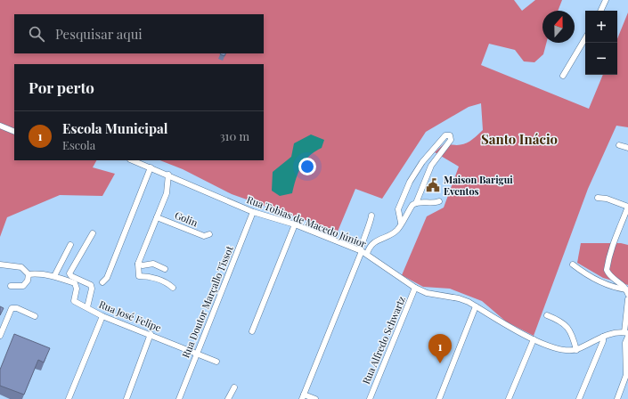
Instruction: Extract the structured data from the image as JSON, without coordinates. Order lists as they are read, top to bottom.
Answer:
{
  "streets": {
    "street": [
      "Golin",
      "Rua Tobias de Macedo Júnior",
      "Rua Doutor Marçallo Tissot",
      "Rua José Felipe",
      "Rua Alfredo Schwartz"
    ]
  },
  "crossings": [
    ["Rua Tobias de Macedo Júnior", "Rua Doutor Marçallo Tissot"],
    ["Rua Tobias de Macedo Júnior", "Rua Alfredo Schwartz"],
    ["Rua Doutor Marçallo Tissot", "Rua José Felipe"]
  ],
  "districts": ["Santo Inácio"],
  "places": {
    "public building": ["Maison Barigui Eventos"]
  },
  "north": "top",
  "page": {
    "map_buttons": ["+", "−"],
    "search": "Pesquisar aqui",
    "heading": "Por perto",
    "list": [
      {
        "mark": "1",
        "name": "Escola Municipal",
        "note": "Escola",
        "value": "310 m"
      }
    ],
    "pins": "1"
  }
}
